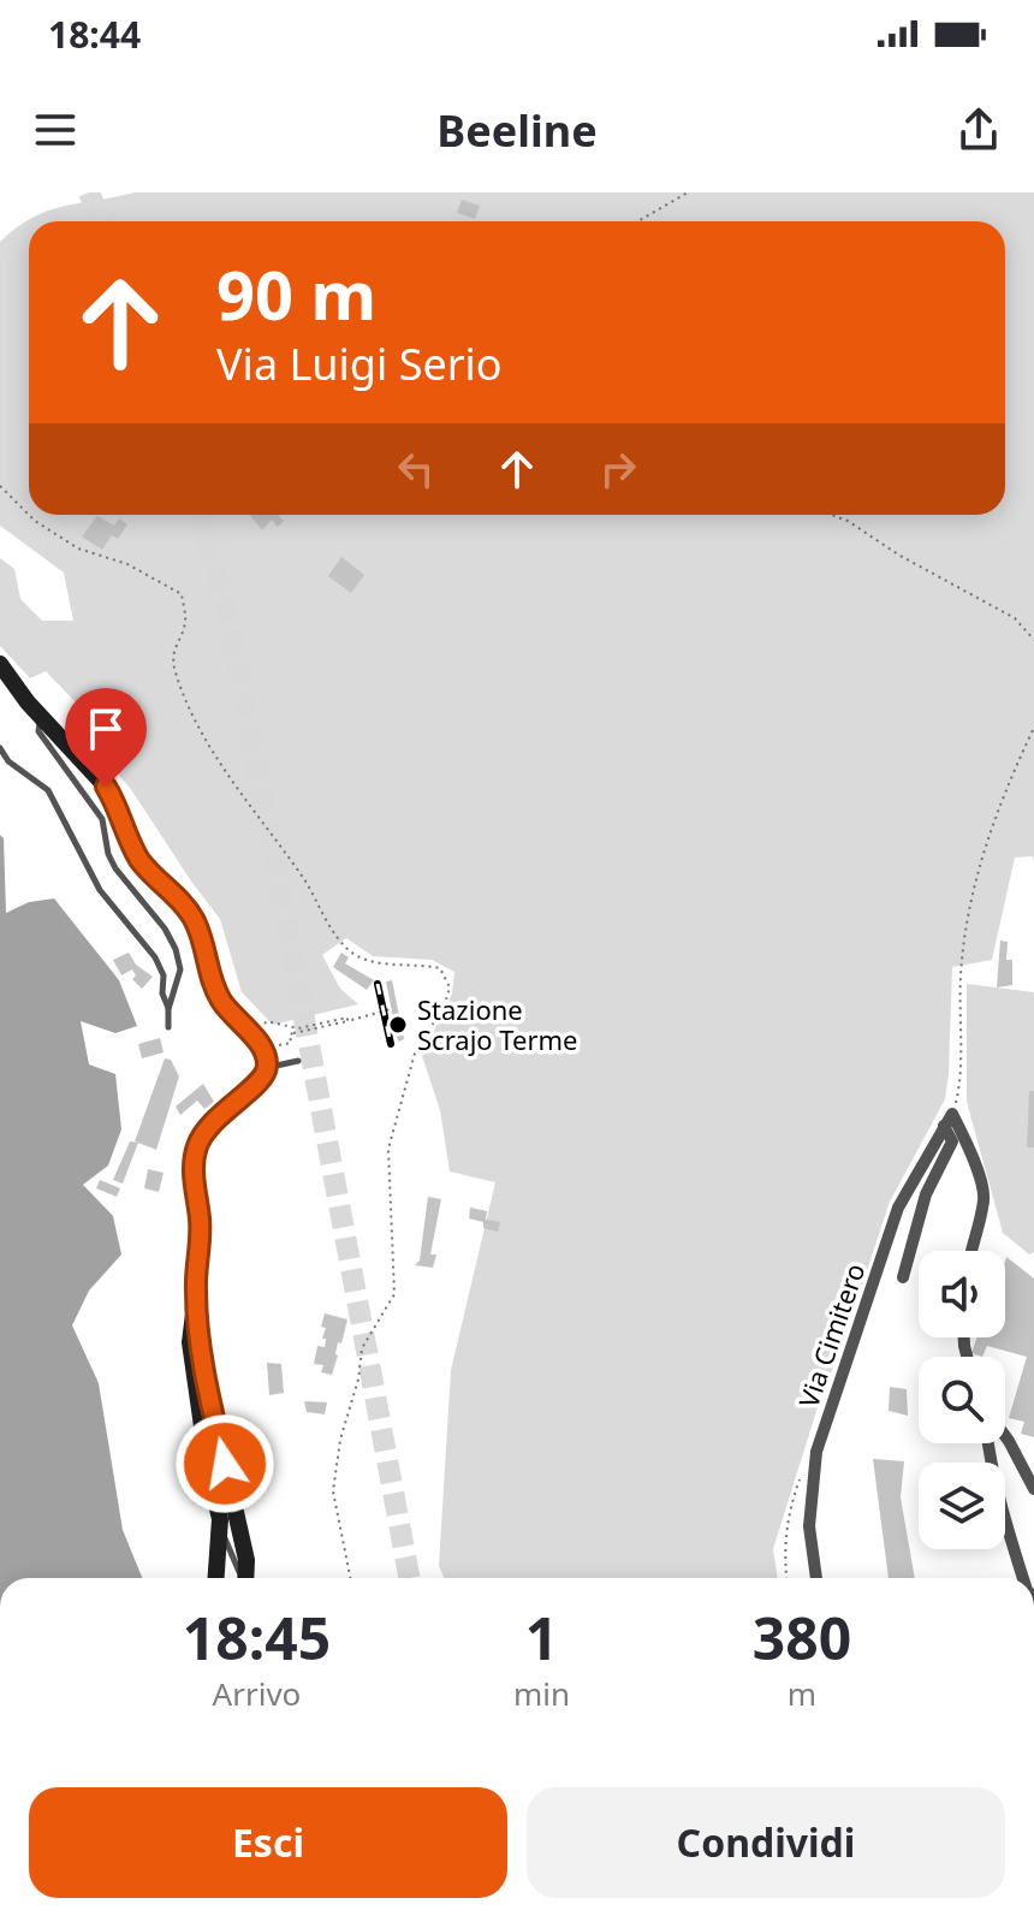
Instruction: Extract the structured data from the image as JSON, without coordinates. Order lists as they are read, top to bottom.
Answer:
{
  "streets": {
    "street": ["Via Cimitero"]
  },
  "places": ["Stazione Scrajo Terme"],
  "page": {
    "status": "18:44",
    "header": "Beeline",
    "turn": ["90 m", "Via Luigi Serio"],
    "eta": [
      "18:45",
      "Arrivo",
      "1",
      "min",
      "380",
      "m"
    ],
    "buttons": ["Esci", "Condividi"]
  }
}
